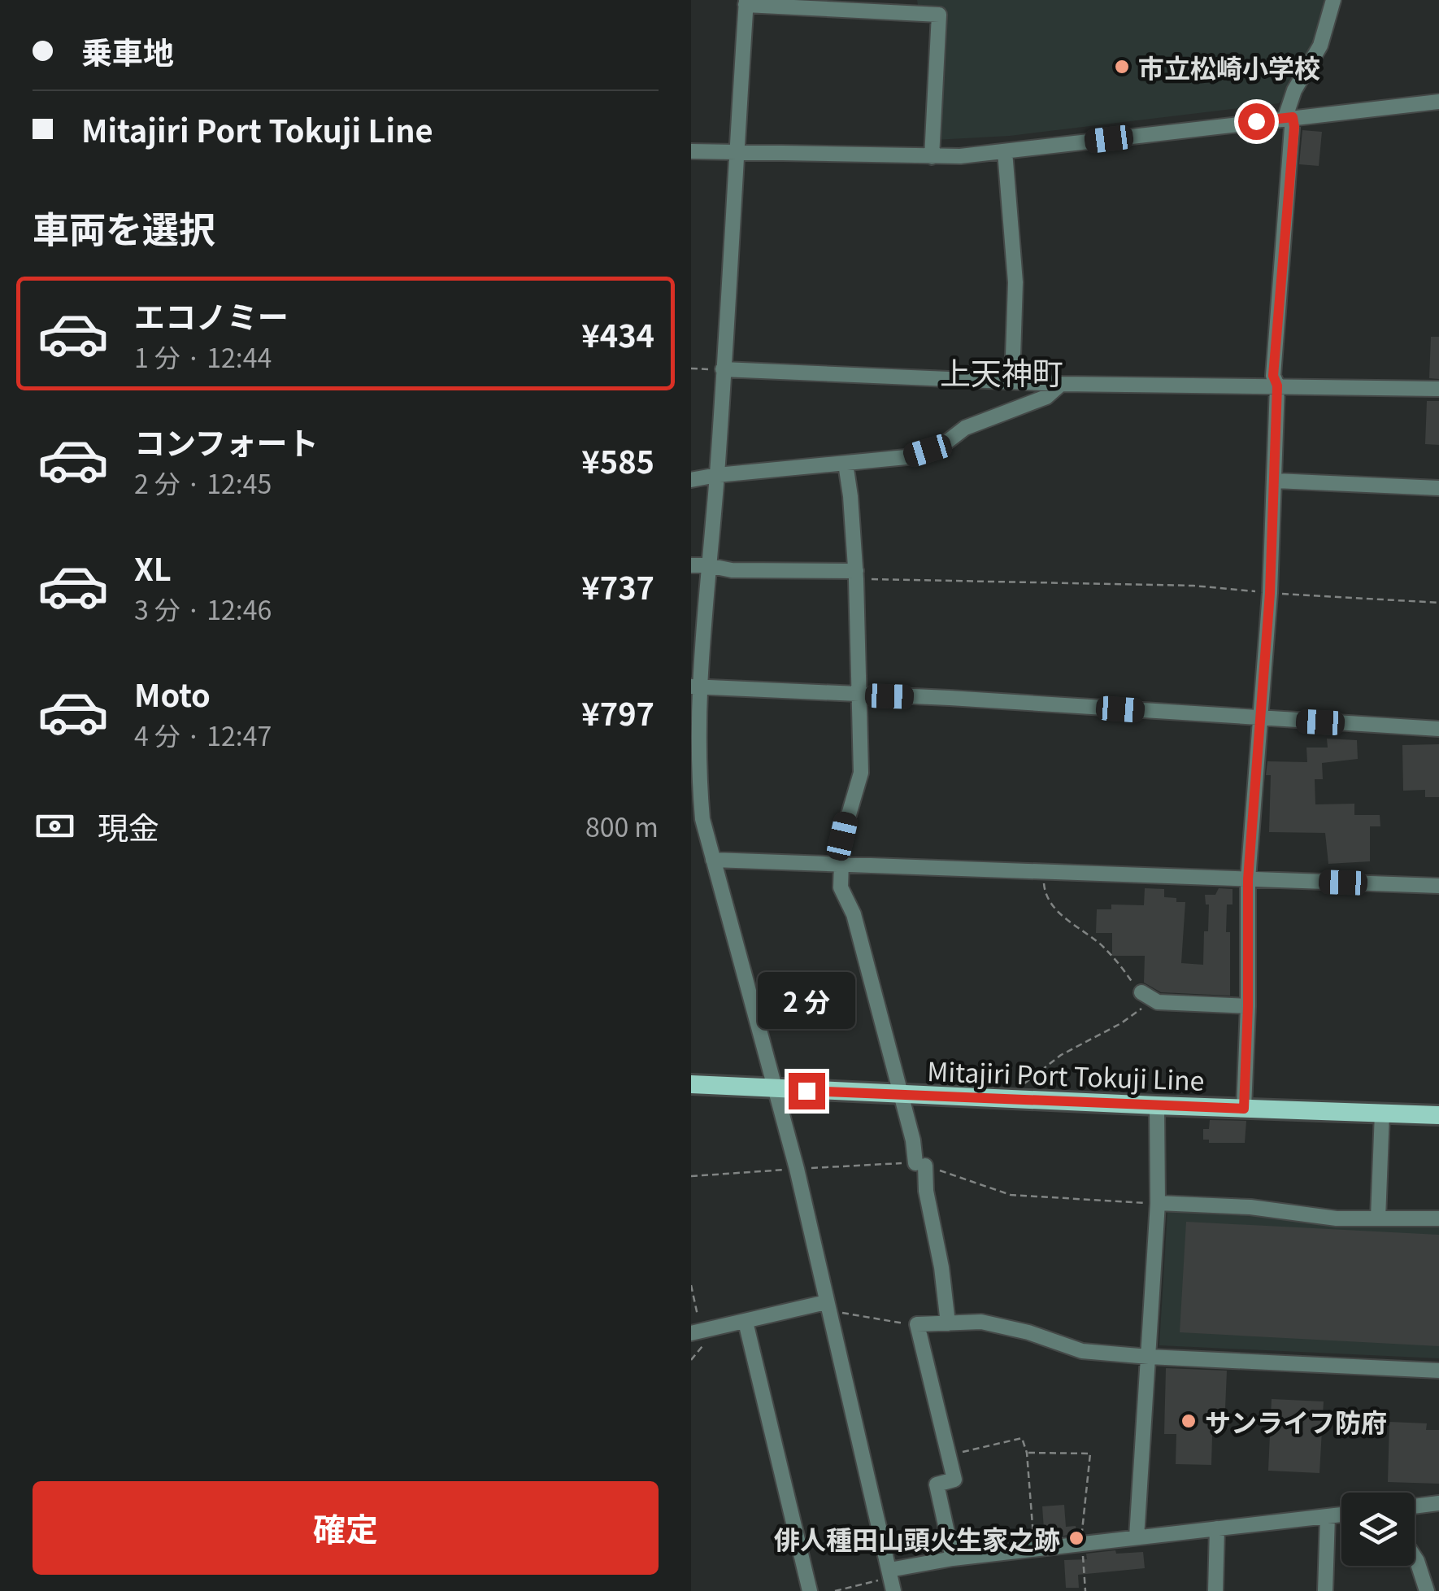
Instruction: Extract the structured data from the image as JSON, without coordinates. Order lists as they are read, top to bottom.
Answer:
{
  "streets": {
    "main road": ["Mitajiri Port Tokuji Line"]
  },
  "districts": ["上天神町"],
  "places": ["市立松崎小学校", "サンライフ防府", "俳人種田山頭火生家之跡"],
  "page": {
    "banner": ["乗車地", "Mitajiri Port Tokuji Line"],
    "heading": "車両を選択",
    "list": [
      {
        "name": "エコノミー",
        "note": "1 分 · 12:44",
        "value": "¥434"
      },
      {
        "name": "コンフォート",
        "note": "2 分 · 12:45",
        "value": "¥585"
      },
      {
        "name": "XL",
        "note": "3 分 · 12:46",
        "value": "¥737"
      },
      {
        "name": "Moto",
        "note": "4 分 · 12:47",
        "value": "¥797"
      }
    ],
    "pay": ["現金", "800 m"],
    "bubble": "2 分",
    "buttons": "確定"
  }
}
